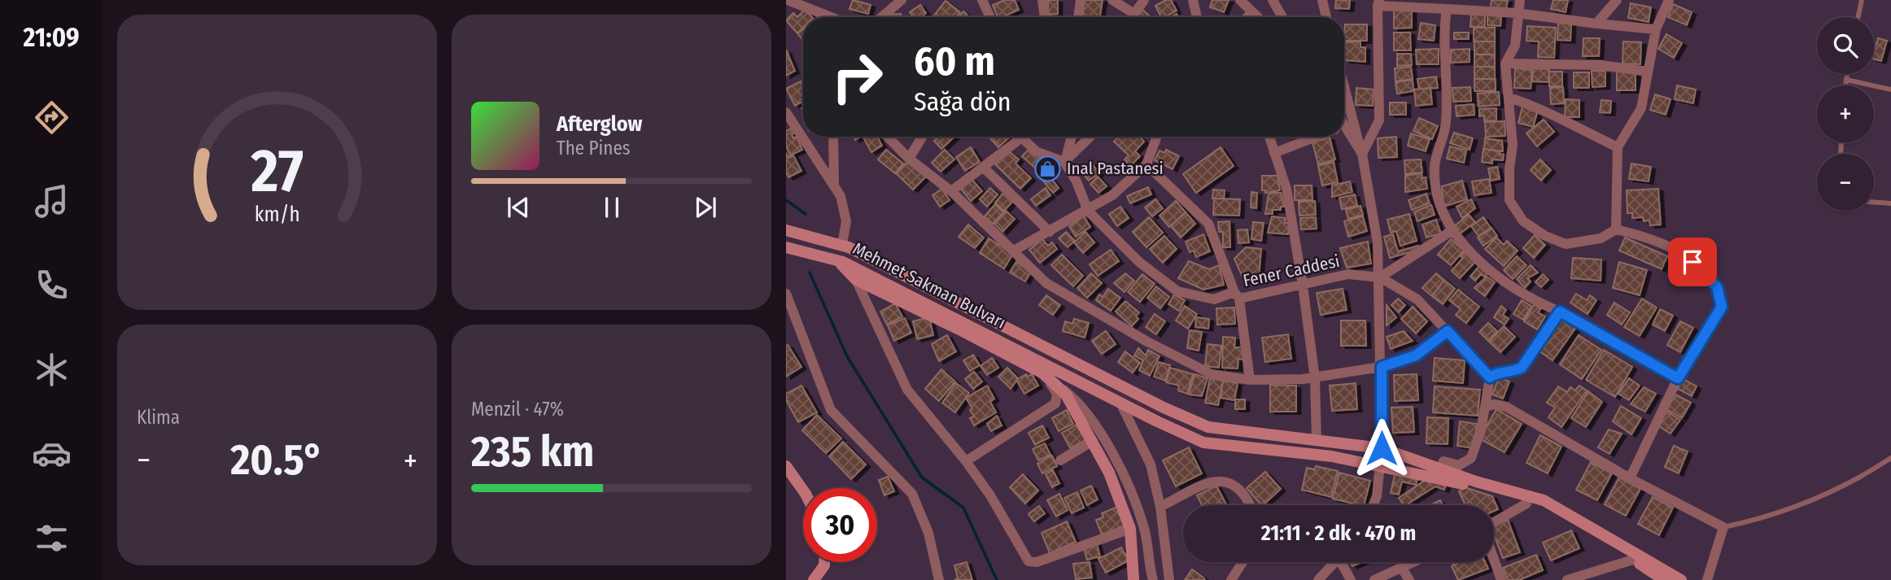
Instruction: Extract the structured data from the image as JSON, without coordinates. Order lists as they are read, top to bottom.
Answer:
{
  "streets": {
    "main road": ["Mehmet Sakman Bulvarı"],
    "street": ["Fener Caddesi"]
  },
  "places": {
    "shop": ["Inal Pastanesi"]
  },
  "page": {
    "tabs": "21:09",
    "map_buttons": ["+", "−"],
    "turn": ["60 m", "Sağa dön"],
    "song": ["Afterglow", "The Pines"],
    "tile": [
      "Klima",
      ["Menzil · 47%", "235 km"]
    ],
    "heat": ["−", "20.5°", "+"],
    "limit": "30",
    "trip": "21:11 · 2 dk · 470 m",
    "gauge": ["27", "km/h"]
  }
}
